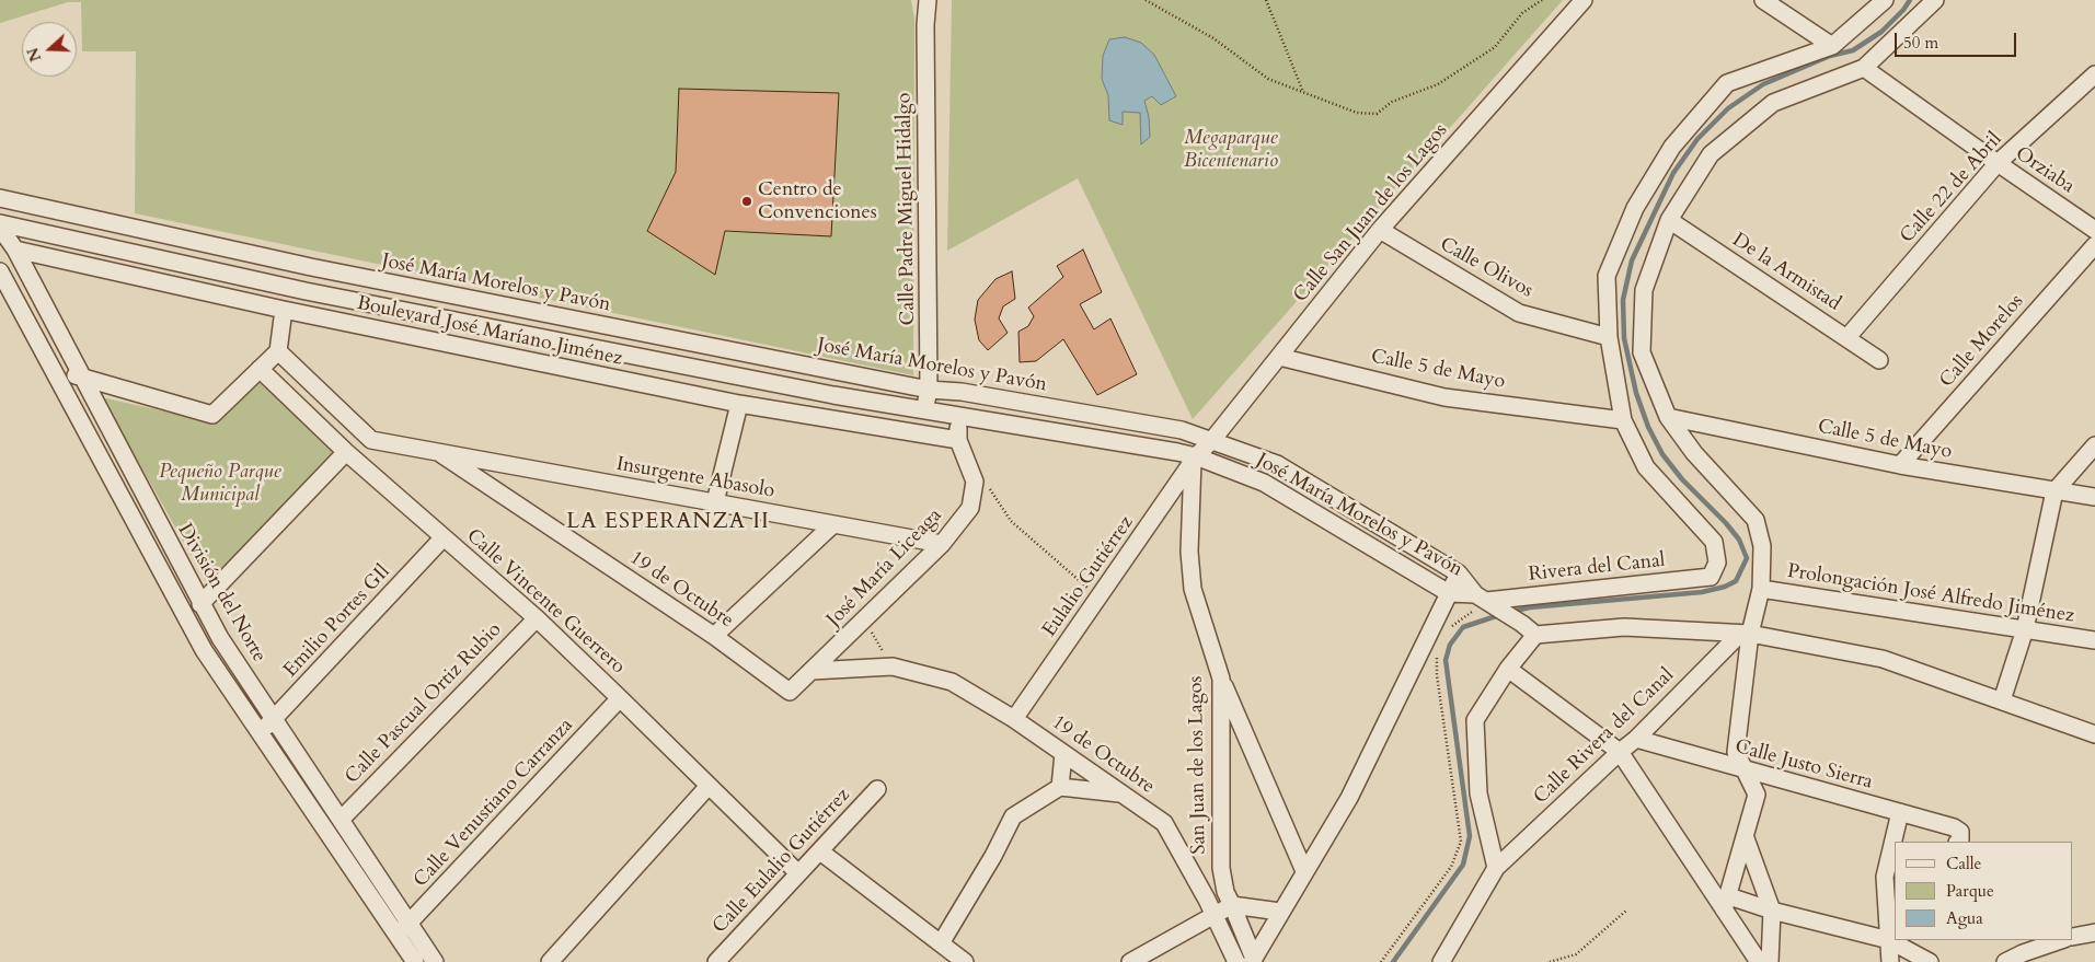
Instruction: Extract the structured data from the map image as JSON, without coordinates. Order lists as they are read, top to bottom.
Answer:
{
  "streets": {
    "street": [
      "Orziaba",
      "Calle 22 de Abril",
      "Calle Padre Miguel Hidalgo",
      "Calle San Juan de los Lagos",
      "Calle Olivos",
      "De la Armistad",
      "José María Morelos y Pavón",
      "Boulevard José Maríano Jiménez",
      "Calle Morelos",
      "Calle 5 de Mayo",
      "Insurgente Abasolo",
      "José María Liceaga",
      "Rivera del Canal",
      "Eulalio Gutiérrez",
      "19 de Octubre",
      "División del Norte",
      "Prolongación José Alfredo Jiménez",
      "Calle Vincente Guerrero",
      "Emilio Portes GIl",
      "Calle Pascual Ortiz Rubio",
      "Calle Rivera del Canal",
      "San Juan de los Lagos",
      "Calle Justo Sierra",
      "Calle Venustiano Carranza",
      "Calle Eulalio Gutiérrez"
    ]
  },
  "crossings": [
    ["Orziaba", "Calle 22 de Abril"],
    ["Calle 22 de Abril", "De la Armistad"],
    ["Calle Padre Miguel Hidalgo", "José María Morelos y Pavón"],
    ["Calle San Juan de los Lagos", "Calle Olivos"],
    ["Calle San Juan de los Lagos", "José María Morelos y Pavón"],
    ["Calle San Juan de los Lagos", "Calle 5 de Mayo"],
    ["Calle San Juan de los Lagos", "Eulalio Gutiérrez"],
    ["Calle San Juan de los Lagos", "San Juan de los Lagos"],
    ["José María Morelos y Pavón", "José María Liceaga"],
    ["José María Morelos y Pavón", "Rivera del Canal"],
    ["José María Morelos y Pavón", "Eulalio Gutiérrez"],
    ["José María Morelos y Pavón", "San Juan de los Lagos"],
    ["Boulevard José Maríano Jiménez", "José María Liceaga"],
    ["Boulevard José Maríano Jiménez", "División del Norte"],
    ["Calle Morelos", "Calle 5 de Mayo"],
    ["Calle 5 de Mayo", "Rivera del Canal"],
    ["Insurgente Abasolo", "José María Liceaga"],
    ["Insurgente Abasolo", "19 de Octubre"],
    ["José María Liceaga", "19 de Octubre"],
    ["Eulalio Gutiérrez", "19 de Octubre"],
    ["Eulalio Gutiérrez", "San Juan de los Lagos"],
    ["División del Norte", "Emilio Portes GIl"],
    ["División del Norte", "Calle Pascual Ortiz Rubio"],
    ["División del Norte", "Calle Venustiano Carranza"],
    ["Calle Vincente Guerrero", "Emilio Portes GIl"],
    ["Calle Vincente Guerrero", "Calle Pascual Ortiz Rubio"],
    ["Calle Vincente Guerrero", "Calle Venustiano Carranza"],
    ["Calle Vincente Guerrero", "Calle Eulalio Gutiérrez"],
    ["Calle Rivera del Canal", "Calle Justo Sierra"]
  ],
  "districts": ["LA ESPERANZA II"],
  "parks": ["Megaparque Bicentenario", "Pequeño Parque Municipal"],
  "places": ["Centro de Convenciones"],
  "legend": ["Calle", "Parque", "Agua"],
  "scale_bar": "50 m",
  "north": "left"
}
